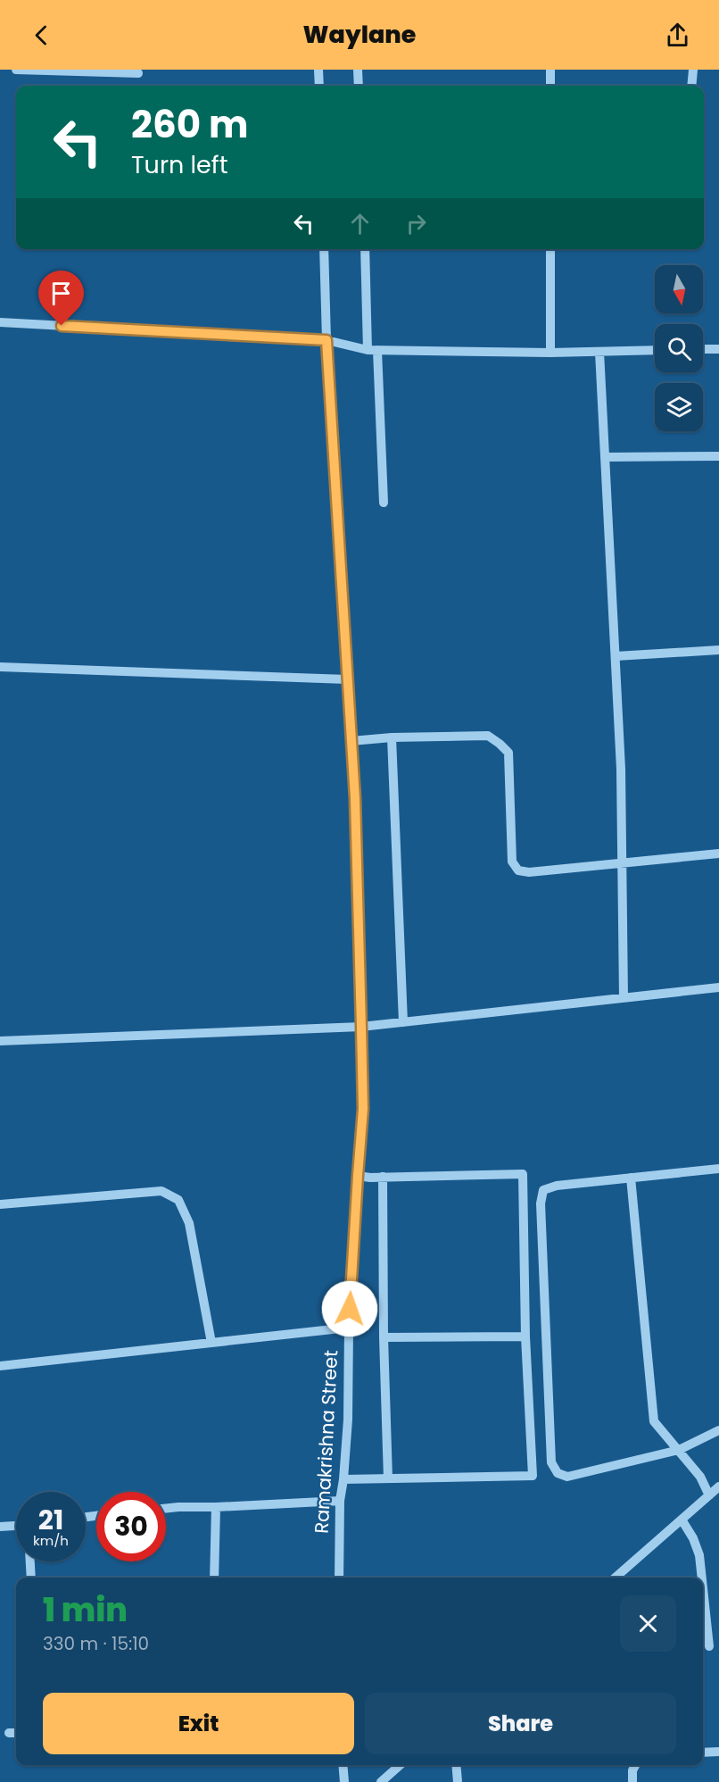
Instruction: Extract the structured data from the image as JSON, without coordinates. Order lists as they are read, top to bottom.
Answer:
{
  "streets": {
    "street": ["Ramakrishna Street"]
  },
  "north": "bottom",
  "page": {
    "header": "Waylane",
    "turn": ["260 m", "Turn left"],
    "speed": "21 km/h",
    "limit": "30",
    "heading": ["1 min", "330 m · 15:10"],
    "buttons": ["Exit", "Share"]
  }
}
